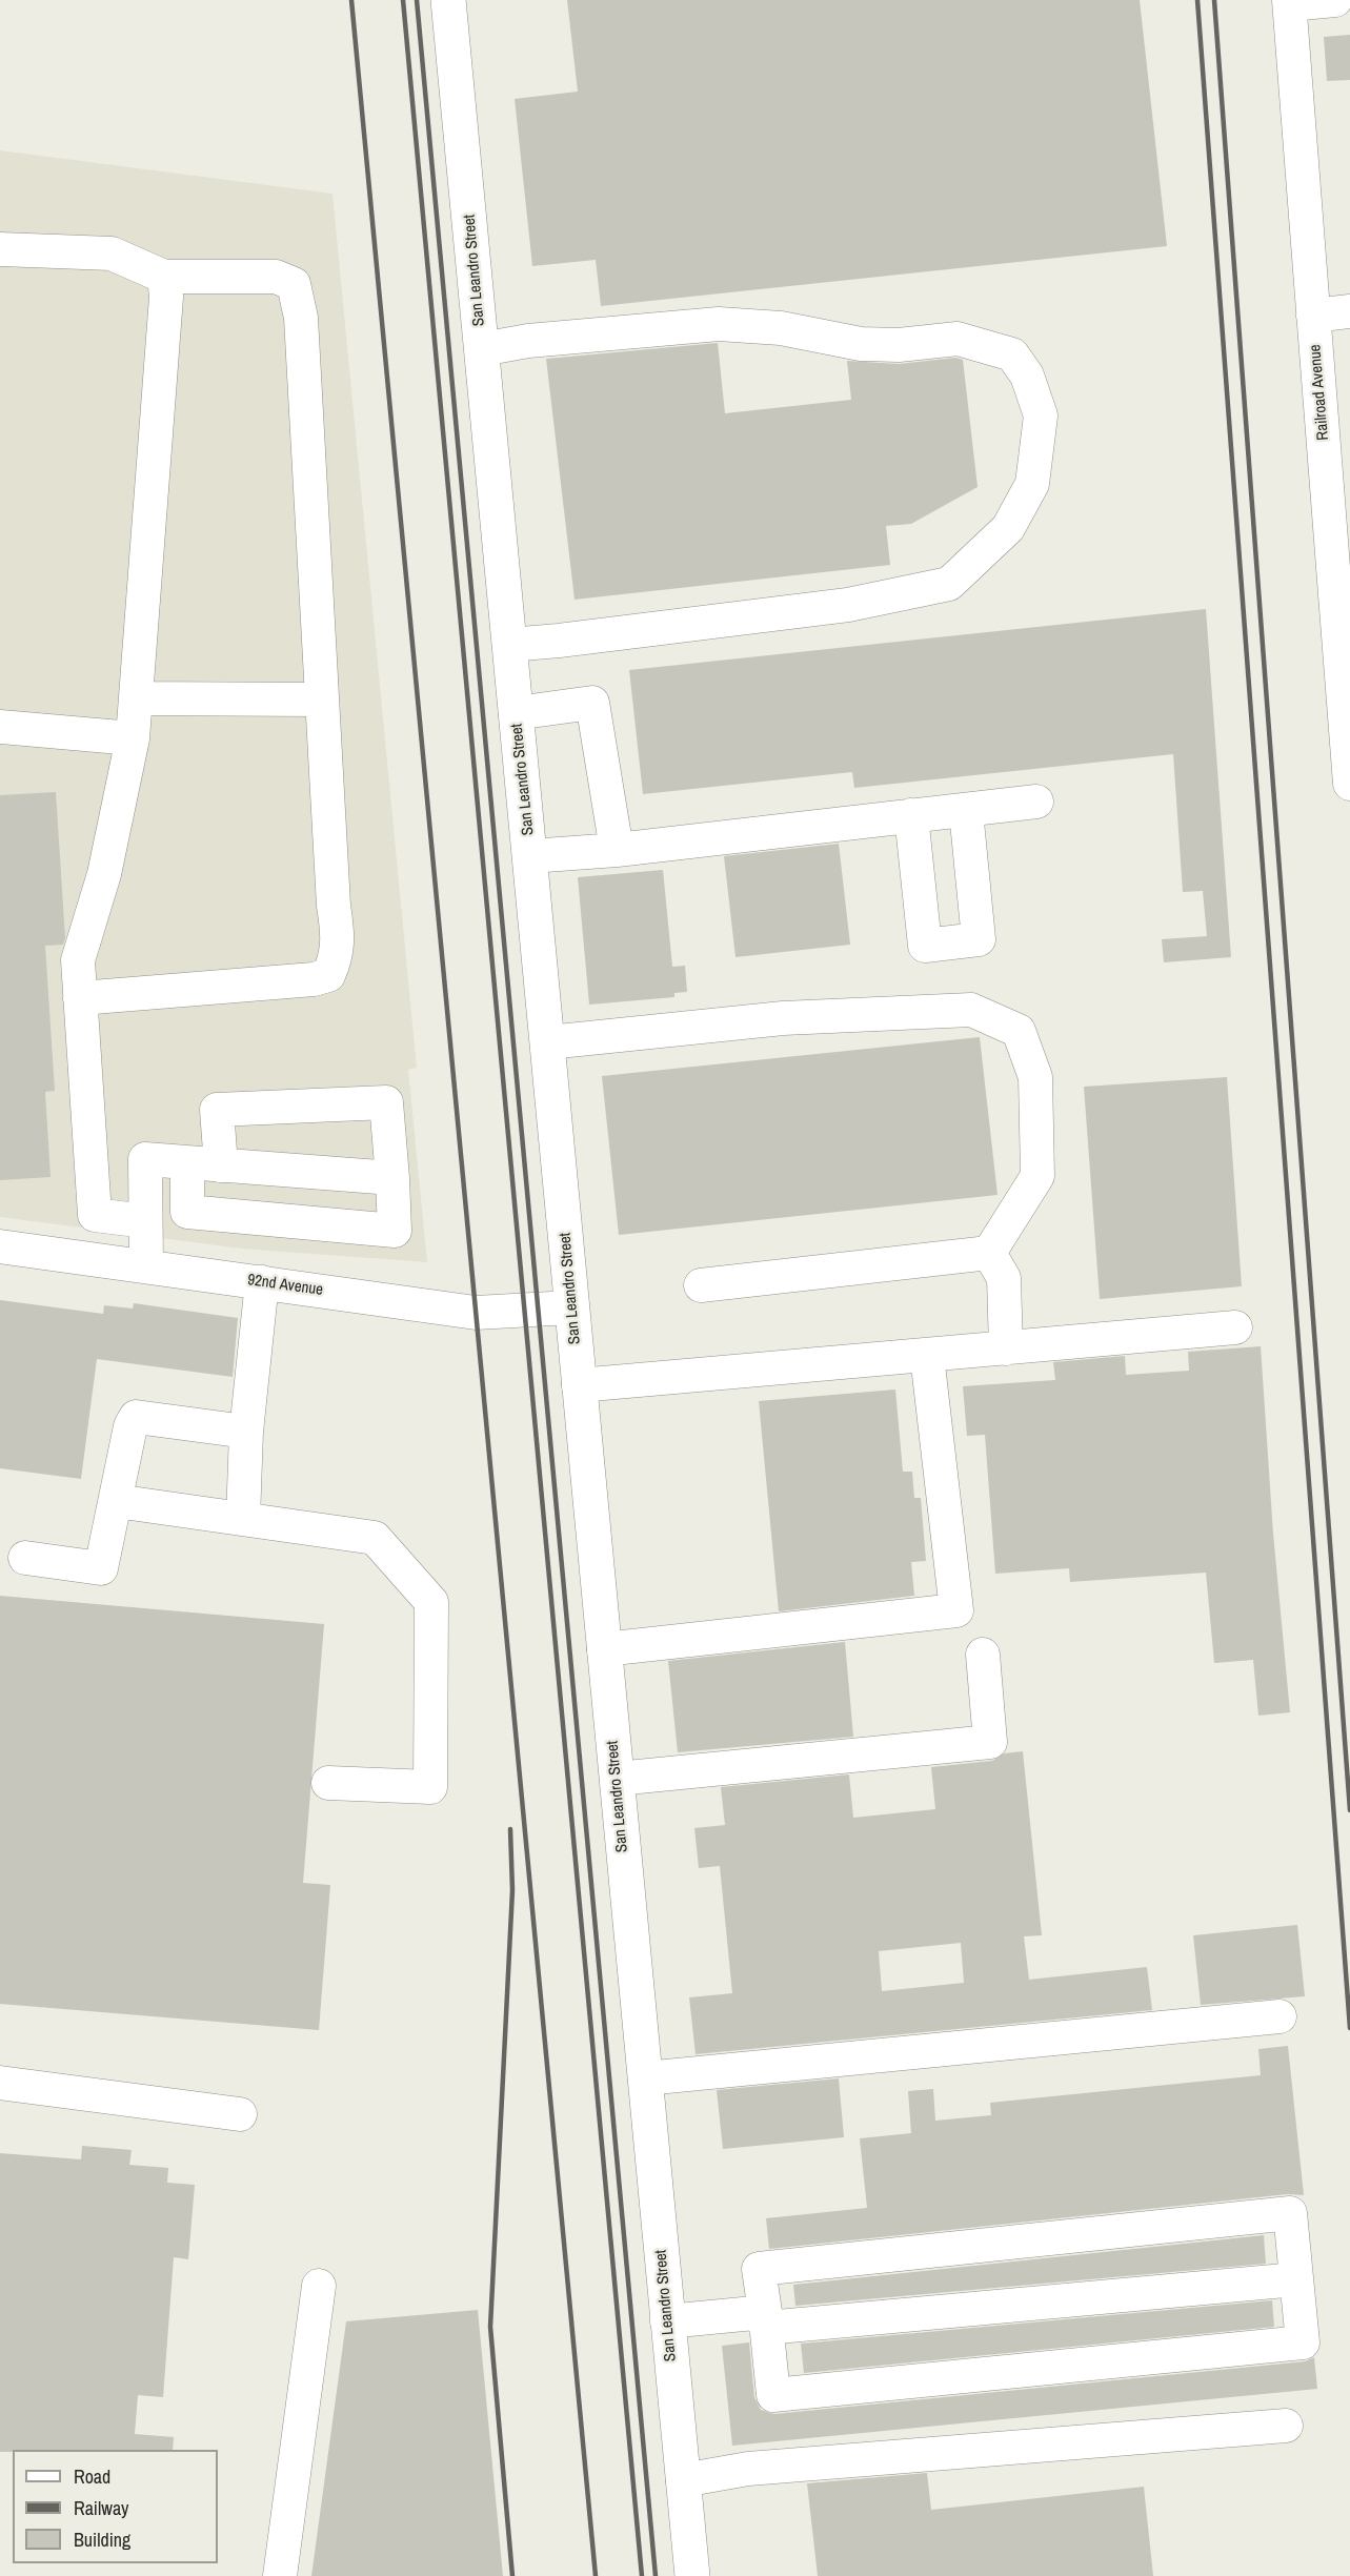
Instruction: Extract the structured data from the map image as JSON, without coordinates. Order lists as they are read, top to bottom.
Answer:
{
  "streets": {
    "main road": ["San Leandro Street"],
    "street": ["Railroad Avenue", "92nd Avenue"]
  },
  "crossings": [
    ["San Leandro Street", "92nd Avenue"]
  ],
  "legend": ["Road", "Railway", "Building"]
}
